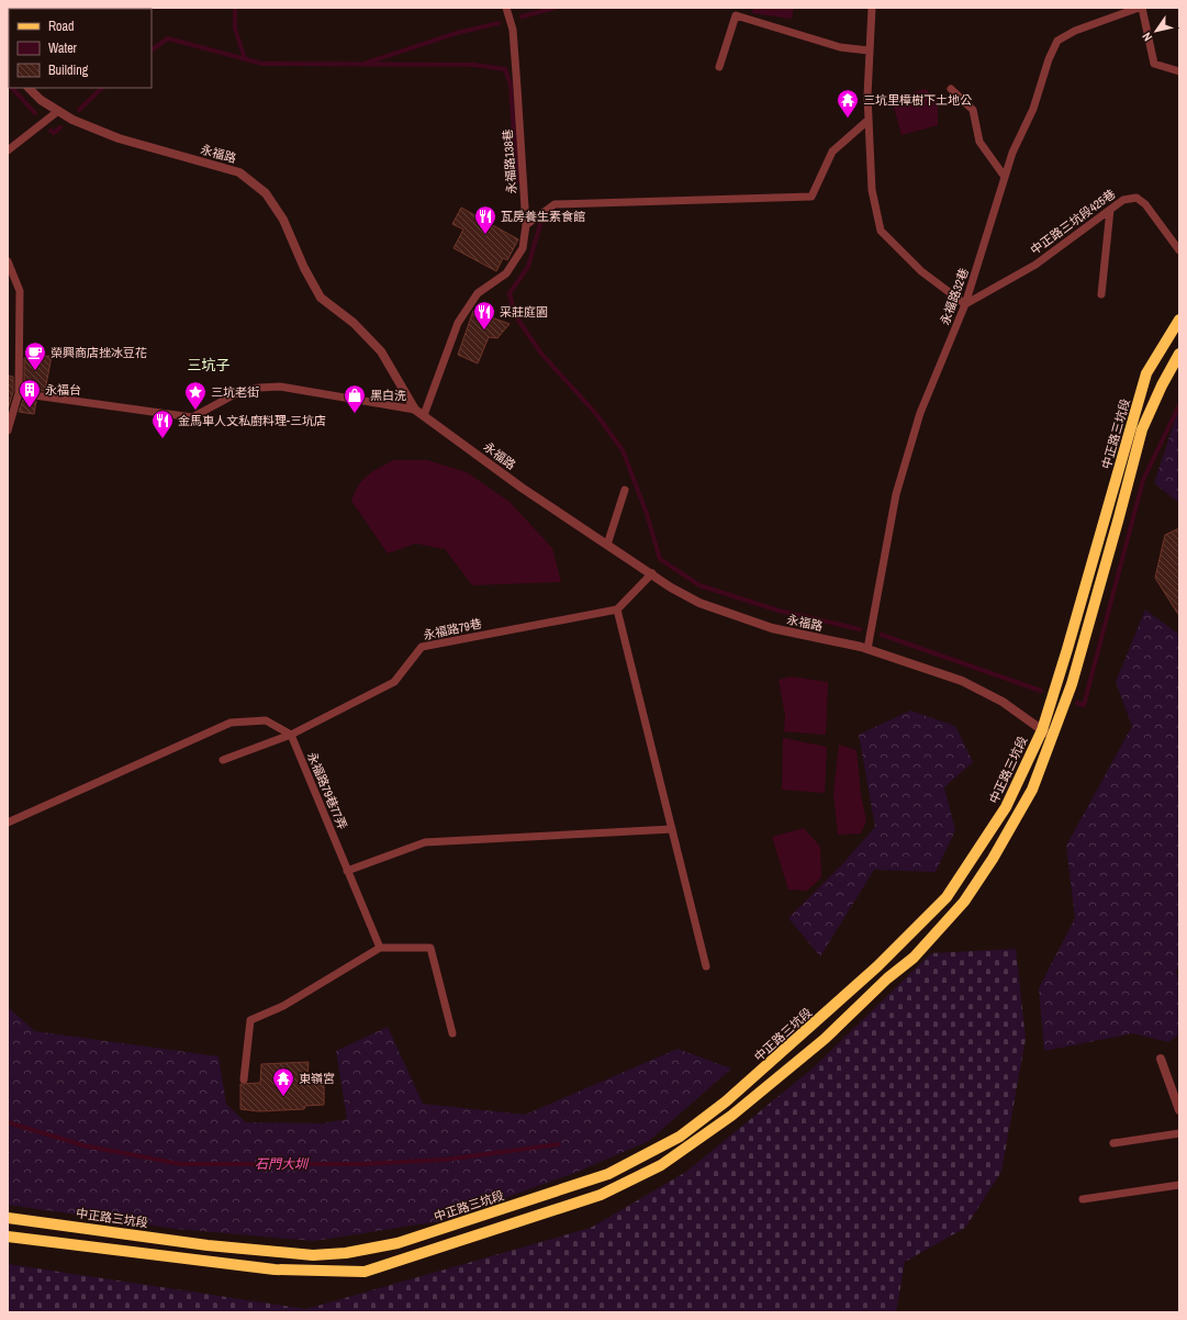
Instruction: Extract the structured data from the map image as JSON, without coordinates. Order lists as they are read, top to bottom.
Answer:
{
  "streets": {
    "main road": ["中正路三坑段"],
    "street": ["永福路"],
    "lane": [
      "永福路138巷",
      "中正路三坑段425巷",
      "永福路32巷",
      "永福路79巷",
      "永福路79巷77弄"
    ]
  },
  "crossings": [
    ["永福路", "永福路138巷"],
    ["永福路", "永福路32巷"],
    ["永福路", "中正路三坑段"],
    ["中正路三坑段425巷", "永福路32巷"],
    ["永福路79巷", "永福路79巷77弄"]
  ],
  "districts": ["三坑子"],
  "water": ["石門大圳"],
  "places": {
    "temple": ["三坑里樟樹下土地公", "東嶺宮"],
    "restaurant": ["瓦房養生素食館", "采莊庭園", "金馬車人文私廚料理-三坑店"],
    "cafe": ["榮興商店挫冰豆花"],
    "building": ["永福台"],
    "place": ["三坑老街"],
    "shop": ["黑白洗"]
  },
  "legend": ["Road", "Water", "Building"],
  "north": "bottom left"
}
